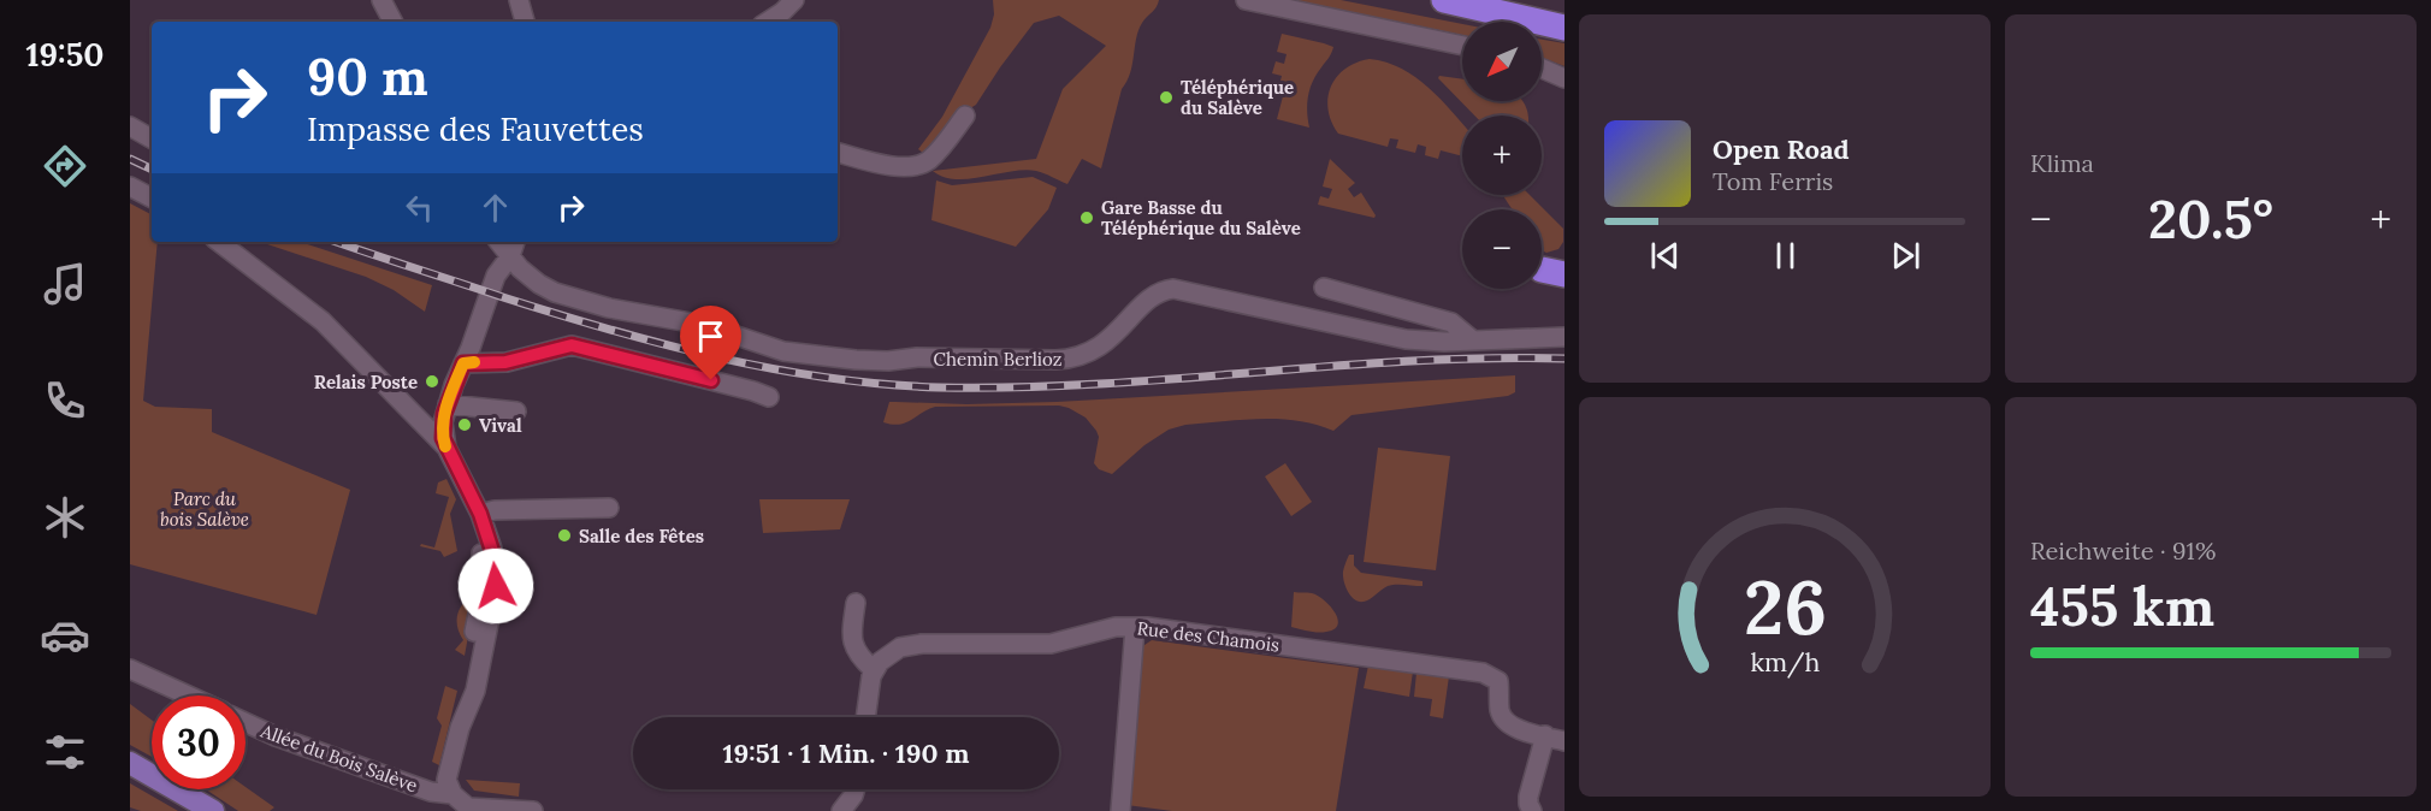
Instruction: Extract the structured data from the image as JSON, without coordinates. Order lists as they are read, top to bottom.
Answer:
{
  "streets": {
    "street": ["Chemin Berlioz", "Rue des Chamois", "Allée du Bois Salève"]
  },
  "parks": ["Parc du bois Salève"],
  "places": [
    "Téléphérique du Salève",
    "Gare Basse du Téléphérique du Salève",
    "Relais Poste",
    "Vival",
    "Salle des Fêtes"
  ],
  "north": "bottom left",
  "page": {
    "tabs": "19:50",
    "tile": [
      "Klima",
      ["Reichweite · 91%", "455 km"]
    ],
    "map_buttons": ["+", "−"],
    "turn": ["90 m", "Impasse des Fauvettes"],
    "song": ["Open Road", "Tom Ferris"],
    "heat": ["−", "20.5°", "+"],
    "limit": "30",
    "trip": "19:51 · 1 Min. · 190 m",
    "gauge": ["26", "km/h"]
  }
}
